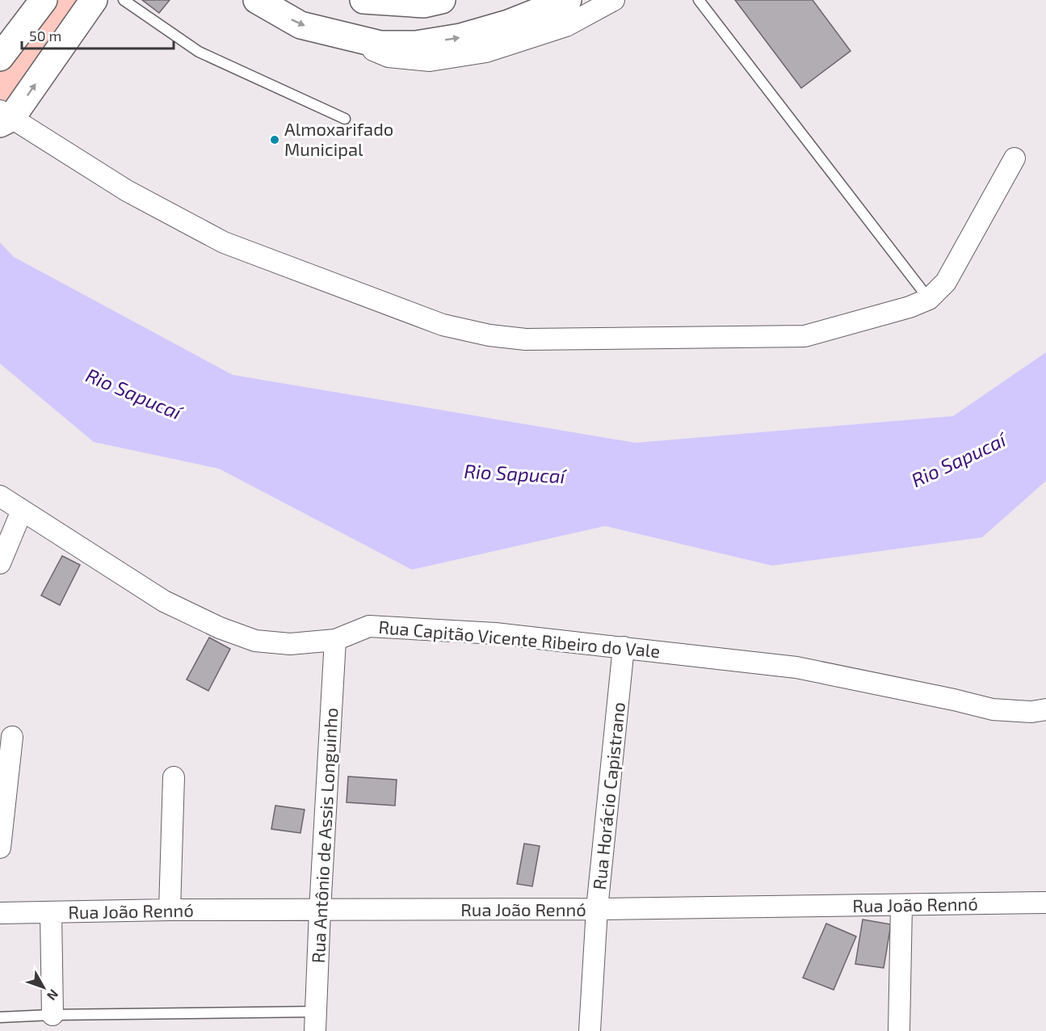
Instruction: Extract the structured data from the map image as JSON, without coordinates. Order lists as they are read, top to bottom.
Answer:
{
  "streets": {
    "street": [
      "Rua Capitão Vicente Ribeiro do Vale",
      "Rua Horácio Capistrano",
      "Rua Antônio de Assis Longuinho",
      "Rua João Rennó"
    ]
  },
  "crossings": [
    ["Rua Capitão Vicente Ribeiro do Vale", "Rua Horácio Capistrano"],
    ["Rua Capitão Vicente Ribeiro do Vale", "Rua Antônio de Assis Longuinho"],
    ["Rua Horácio Capistrano", "Rua João Rennó"],
    ["Rua Antônio de Assis Longuinho", "Rua João Rennó"]
  ],
  "water": ["Rio Sapucaí"],
  "places": ["Almoxarifado Municipal"],
  "scale_bar": "50 m",
  "north": "bottom right"
}
